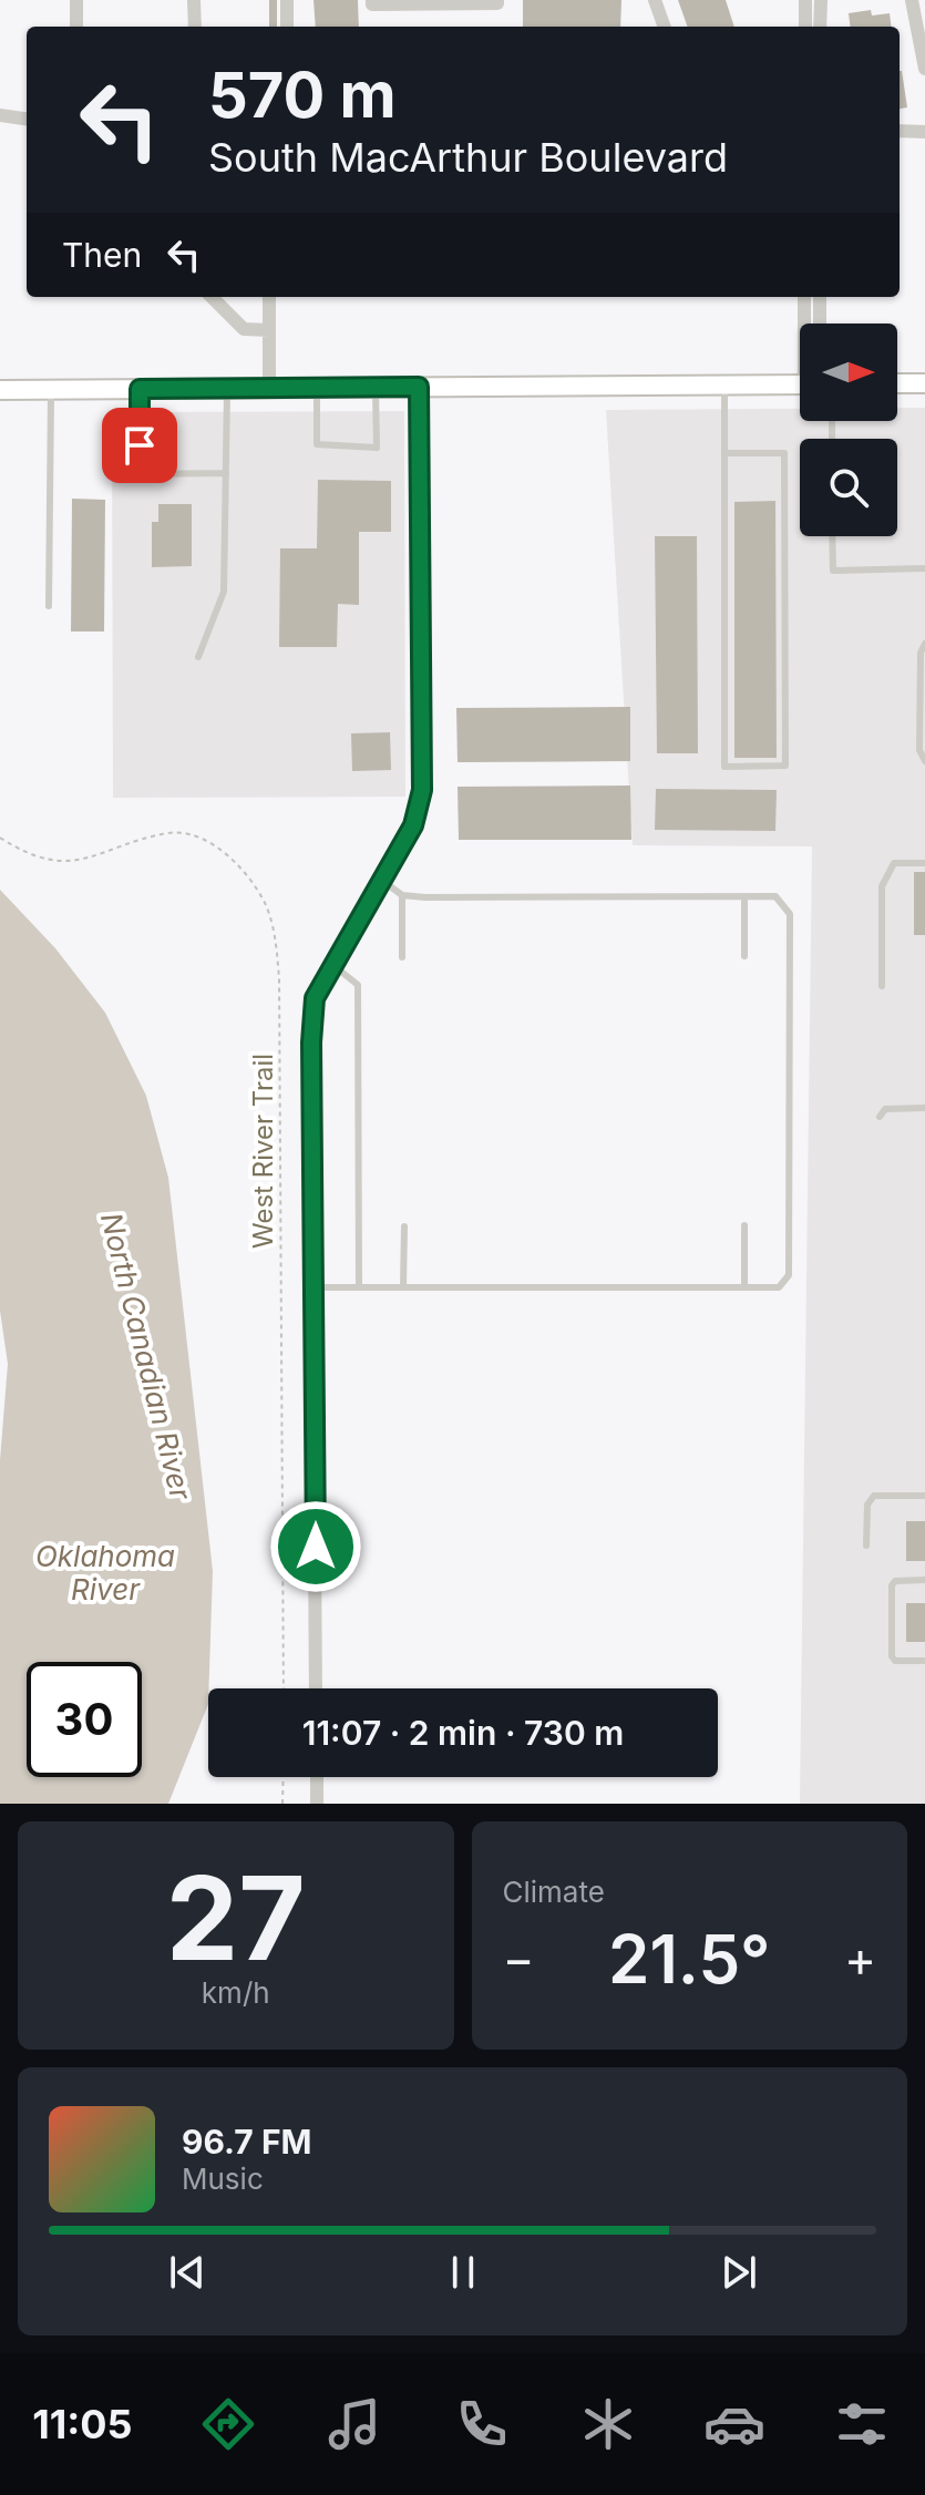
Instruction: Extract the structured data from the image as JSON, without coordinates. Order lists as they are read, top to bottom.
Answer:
{
  "streets": {
    "path": ["West River Trail"]
  },
  "water": ["North Canadian River", "Oklahoma River"],
  "north": "right",
  "page": {
    "turn": ["570 m", "South MacArthur Boulevard"],
    "then": "Then",
    "limit": "30",
    "trip": "11:07 · 2 min · 730 m",
    "tile": [
      ["27", "km/h"],
      "Climate"
    ],
    "heat": ["−", "21.5°", "+"],
    "song": ["96.7 FM", "Music"],
    "tabs": "11:05"
  }
}
